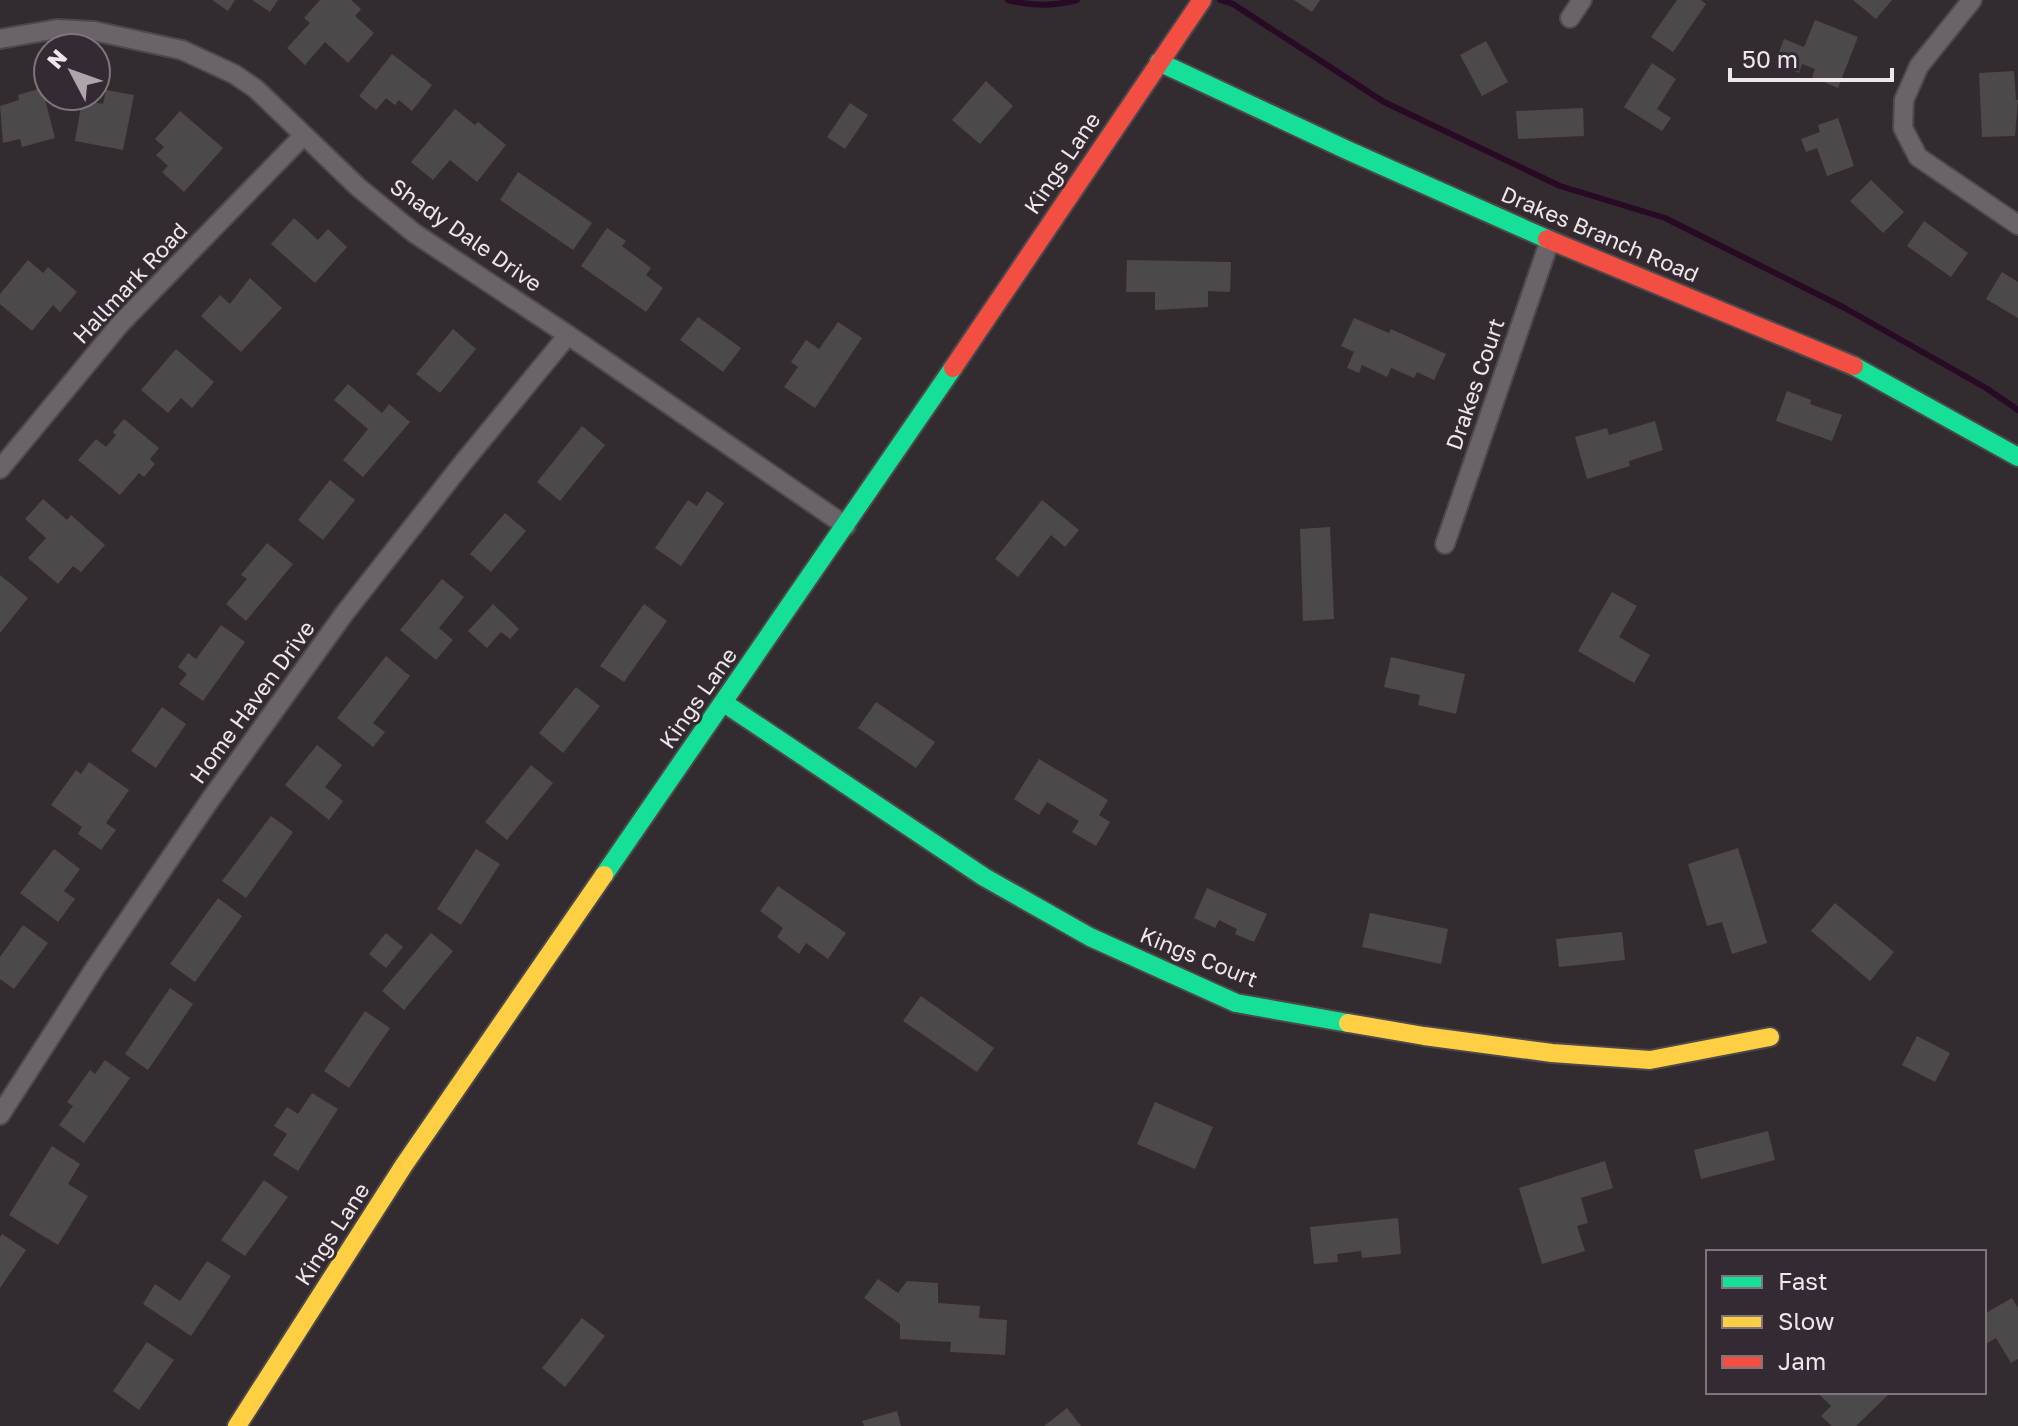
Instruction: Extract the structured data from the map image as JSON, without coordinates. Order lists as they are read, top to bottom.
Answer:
{
  "streets": {
    "street": [
      "Kings Lane",
      "Drakes Branch Road",
      "Shady Dale Drive",
      "Hallmark Road",
      "Drakes Court",
      "Home Haven Drive",
      "Kings Court"
    ]
  },
  "crossings": [
    ["Kings Lane", "Drakes Branch Road"],
    ["Kings Lane", "Shady Dale Drive"],
    ["Kings Lane", "Kings Court"],
    ["Drakes Branch Road", "Drakes Court"],
    ["Shady Dale Drive", "Hallmark Road"],
    ["Shady Dale Drive", "Home Haven Drive"]
  ],
  "legend": ["Fast", "Slow", "Jam"],
  "scale_bar": "50 m",
  "north": "top left"
}
